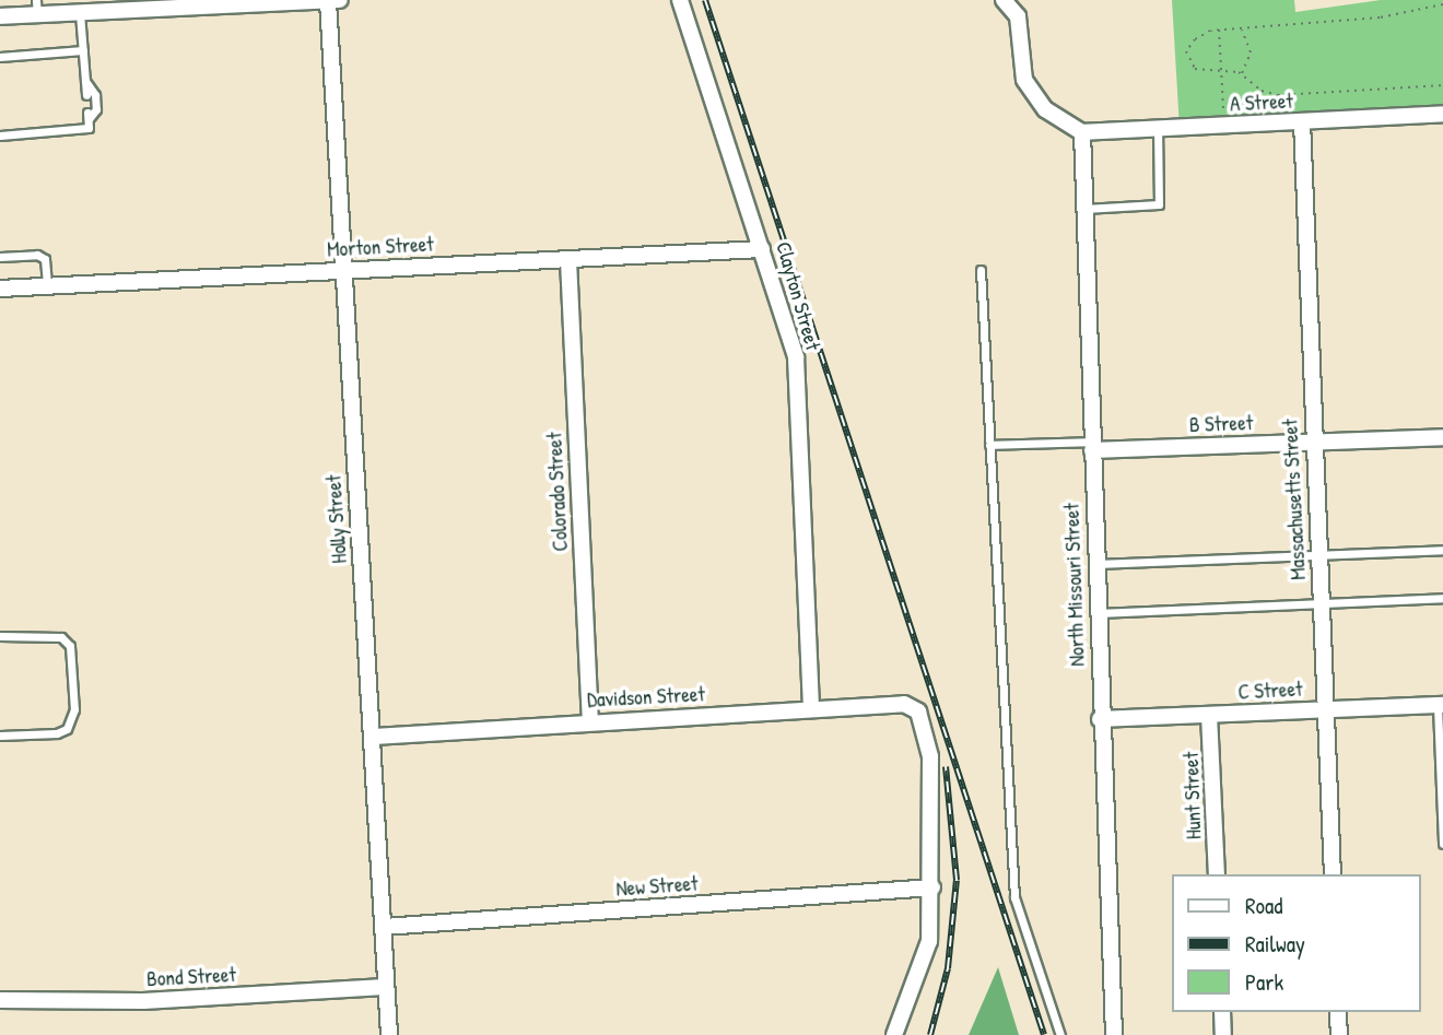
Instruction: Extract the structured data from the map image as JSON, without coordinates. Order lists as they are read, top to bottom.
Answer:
{
  "streets": {
    "street": [
      "A Street",
      "Morton Street",
      "Clayton Street",
      "B Street",
      "Colorado Street",
      "Massachusetts Street",
      "Holly Street",
      "North Missouri Street",
      "C Street",
      "Davidson Street",
      "Hunt Street",
      "New Street",
      "Bond Street"
    ]
  },
  "crossings": [
    ["A Street", "Massachusetts Street"],
    ["A Street", "North Missouri Street"],
    ["Morton Street", "Clayton Street"],
    ["Morton Street", "Colorado Street"],
    ["Morton Street", "Holly Street"],
    ["Clayton Street", "Davidson Street"],
    ["B Street", "Massachusetts Street"],
    ["B Street", "North Missouri Street"],
    ["Colorado Street", "Davidson Street"],
    ["Massachusetts Street", "C Street"],
    ["Holly Street", "Davidson Street"],
    ["Holly Street", "New Street"],
    ["Holly Street", "Bond Street"],
    ["North Missouri Street", "C Street"],
    ["C Street", "Hunt Street"],
    ["Davidson Street", "New Street"]
  ],
  "legend": ["Road", "Railway", "Park"]
}
